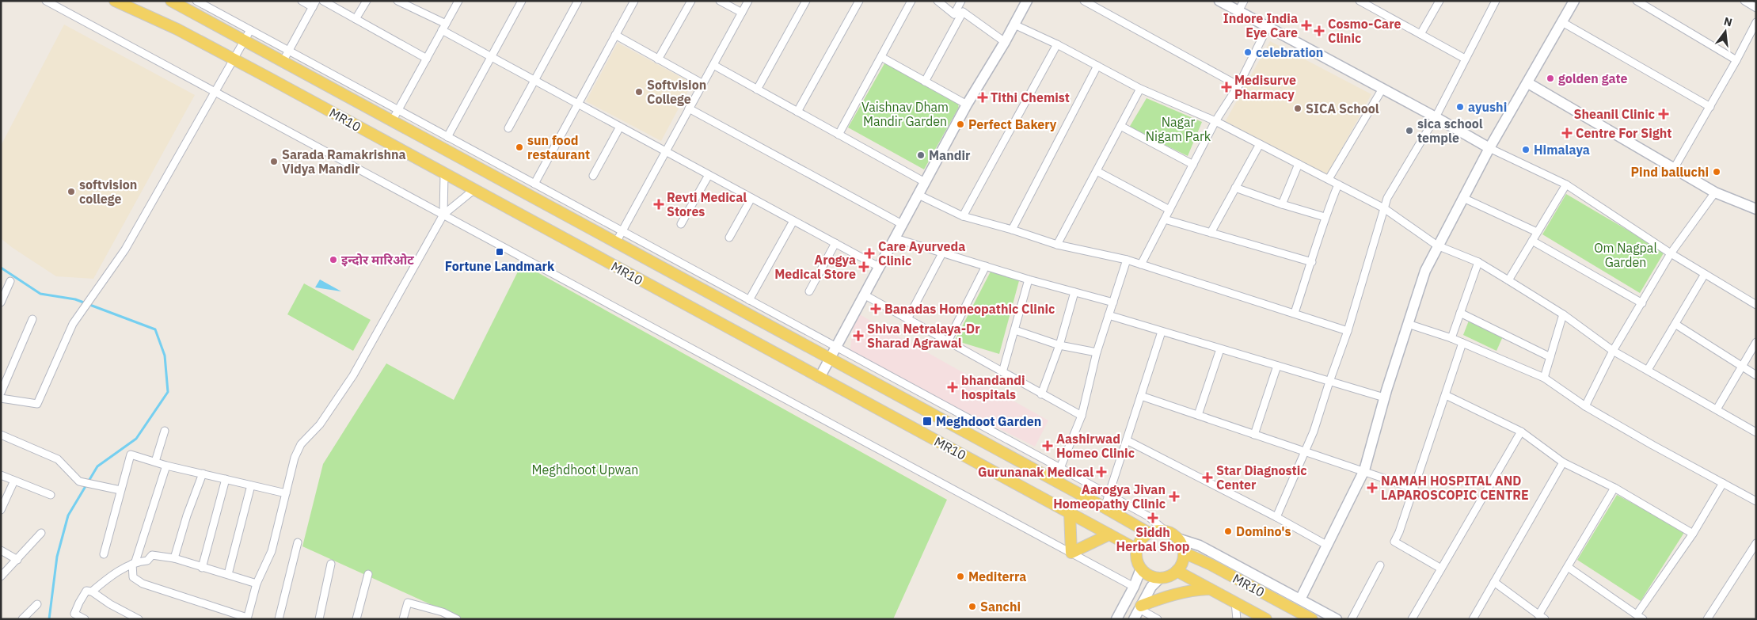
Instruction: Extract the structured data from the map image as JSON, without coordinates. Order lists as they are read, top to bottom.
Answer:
{
  "streets": {
    "main road": ["MR10"]
  },
  "parks": [
    "Vaishnav Dham Mandir Garden",
    "Nagar Nigam Park",
    "Om Nagpal Garden",
    "Meghdhoot Upwan"
  ],
  "places": {
    "health": [
      "Indore India Eye Care",
      "Cosmo-Care Clinic",
      "Medisurve Pharmacy",
      "Tithi Chemist",
      "Sheanil Clinic",
      "Centre For Sight",
      "Revti Medical Stores",
      "Care Ayurveda Clinic",
      "Arogya Medical Store",
      "Banadas Homeopathic Clinic",
      "Shiva Netralaya-Dr Sharad Agrawal",
      "bhandandi hospitals",
      "Aashirwad Homeo Clinic",
      "Gurunanak Medical",
      "Star Diagnostic Center",
      "NAMAH HOSPITAL AND LAPAROSCOPIC CENTRE",
      "Aarogya Jivan Homeopathy Clinic",
      "Siddh Herbal Shop"
    ],
    "other": [
      "celebration",
      "golden gate",
      "Softvision College",
      "ayushi",
      "SICA School",
      "Perfect Bakery",
      "sica school temple",
      "sun food restaurant",
      "Himalaya",
      "Mandir",
      "Sarada Ramakrishna Vidya Mandir",
      "Pind balluchi",
      "softvision college",
      "इन्दोर मारिओट",
      "Domino's",
      "Mediterra",
      "Sanchi"
    ],
    "transit": ["Fortune Landmark", "Meghdoot Garden"]
  },
  "north": "top"
}
